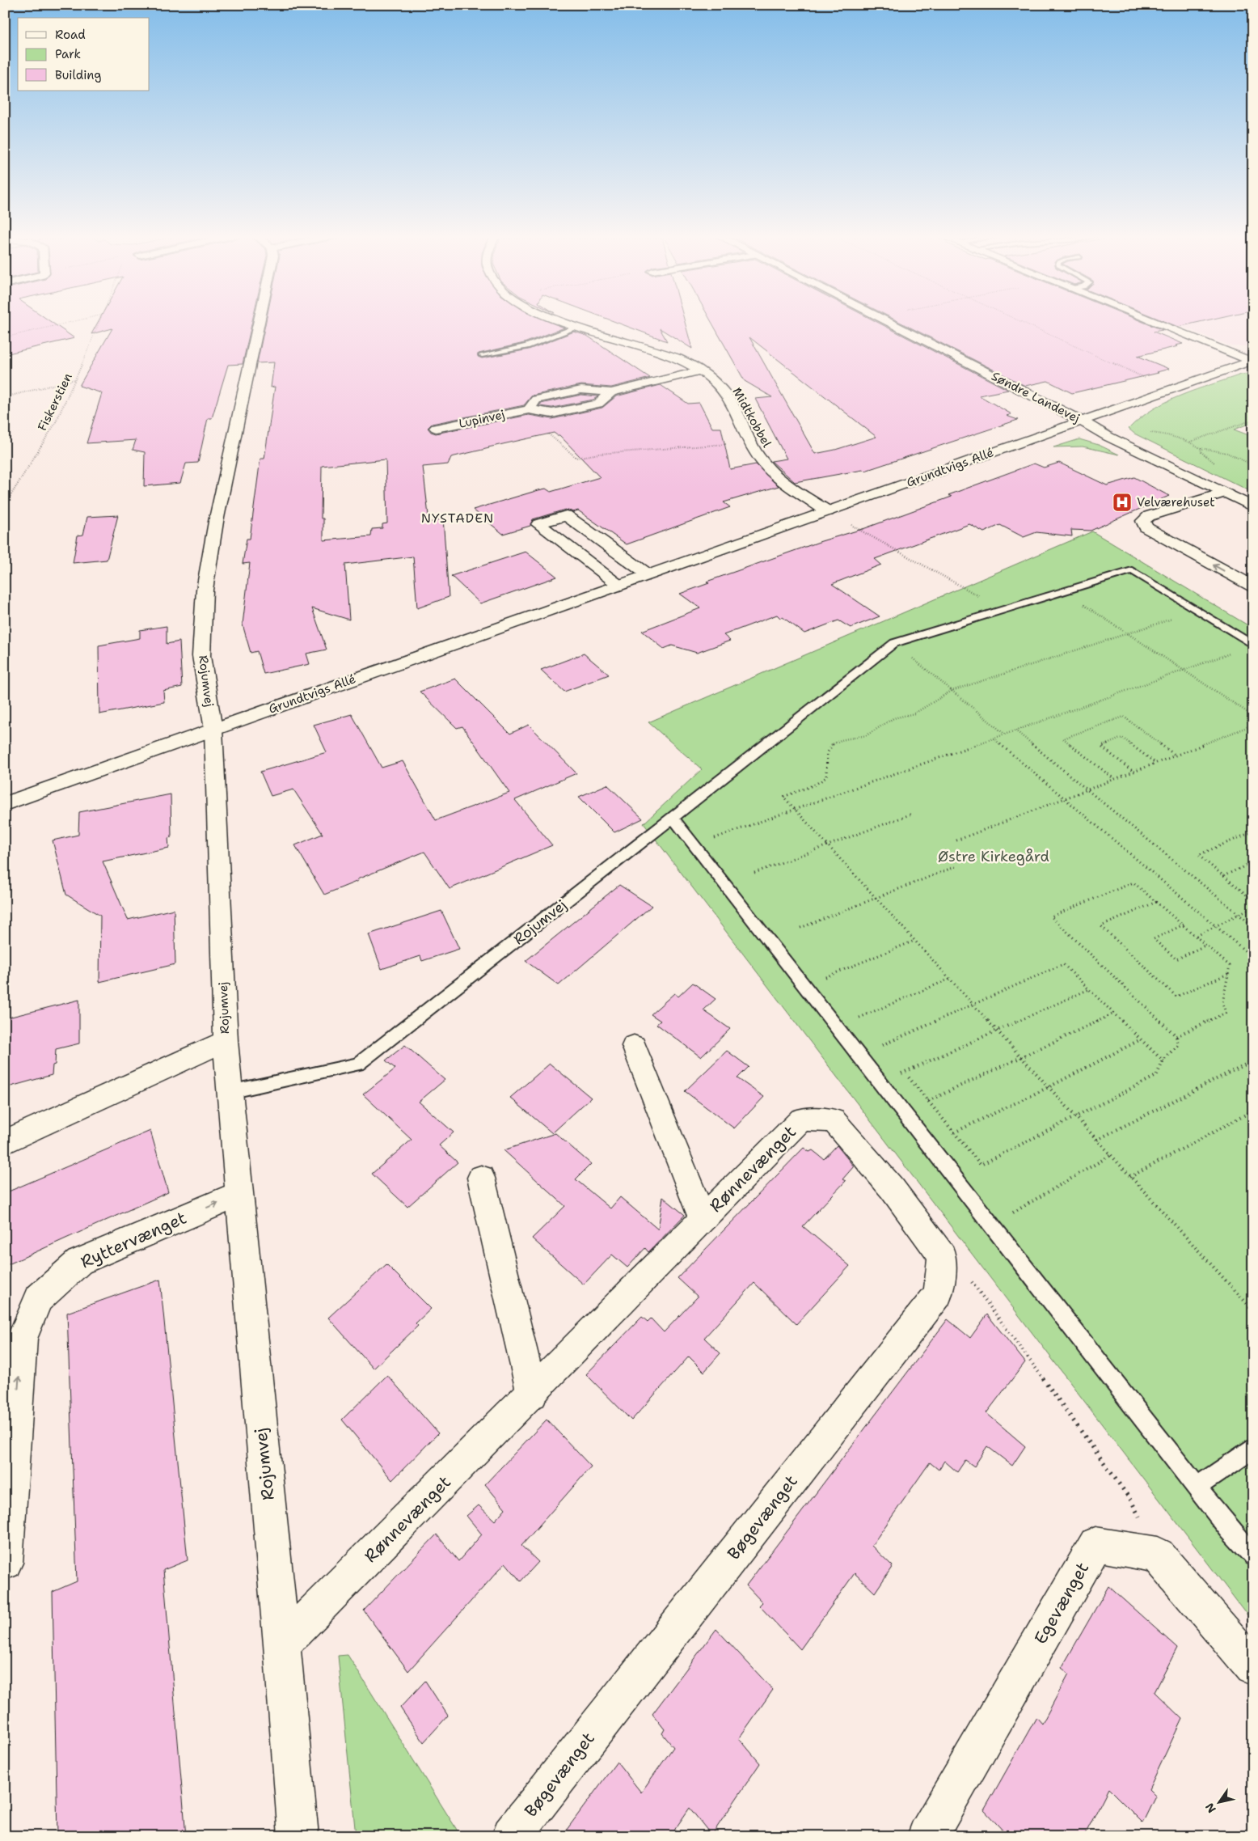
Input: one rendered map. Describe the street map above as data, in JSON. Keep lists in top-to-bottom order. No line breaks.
{"streets":{"street":["Søndre Landevej","Midtkobbel","Lupinvej","Grundtvigs Allé","Rojumvej","Rønnevænget","Ryttervænget","Bøgevænget","Egevænget"],"path":["Fiskerstien"]},"crossings":[["Søndre Landevej","Grundtvigs Allé"],["Midtkobbel","Lupinvej"],["Midtkobbel","Grundtvigs Allé"],["Grundtvigs Allé","Rojumvej"],["Rojumvej","Rønnevænget"],["Rojumvej","Ryttervænget"],["Rønnevænget","Bøgevænget"]],"one_way":["Ryttervænget"],"districts":["NYSTADEN"],"parks":["Østre Kirkegård"],"places":{"hospital":["Velværehuset"]},"legend":["Road","Park","Building"],"north":"bottom left"}
